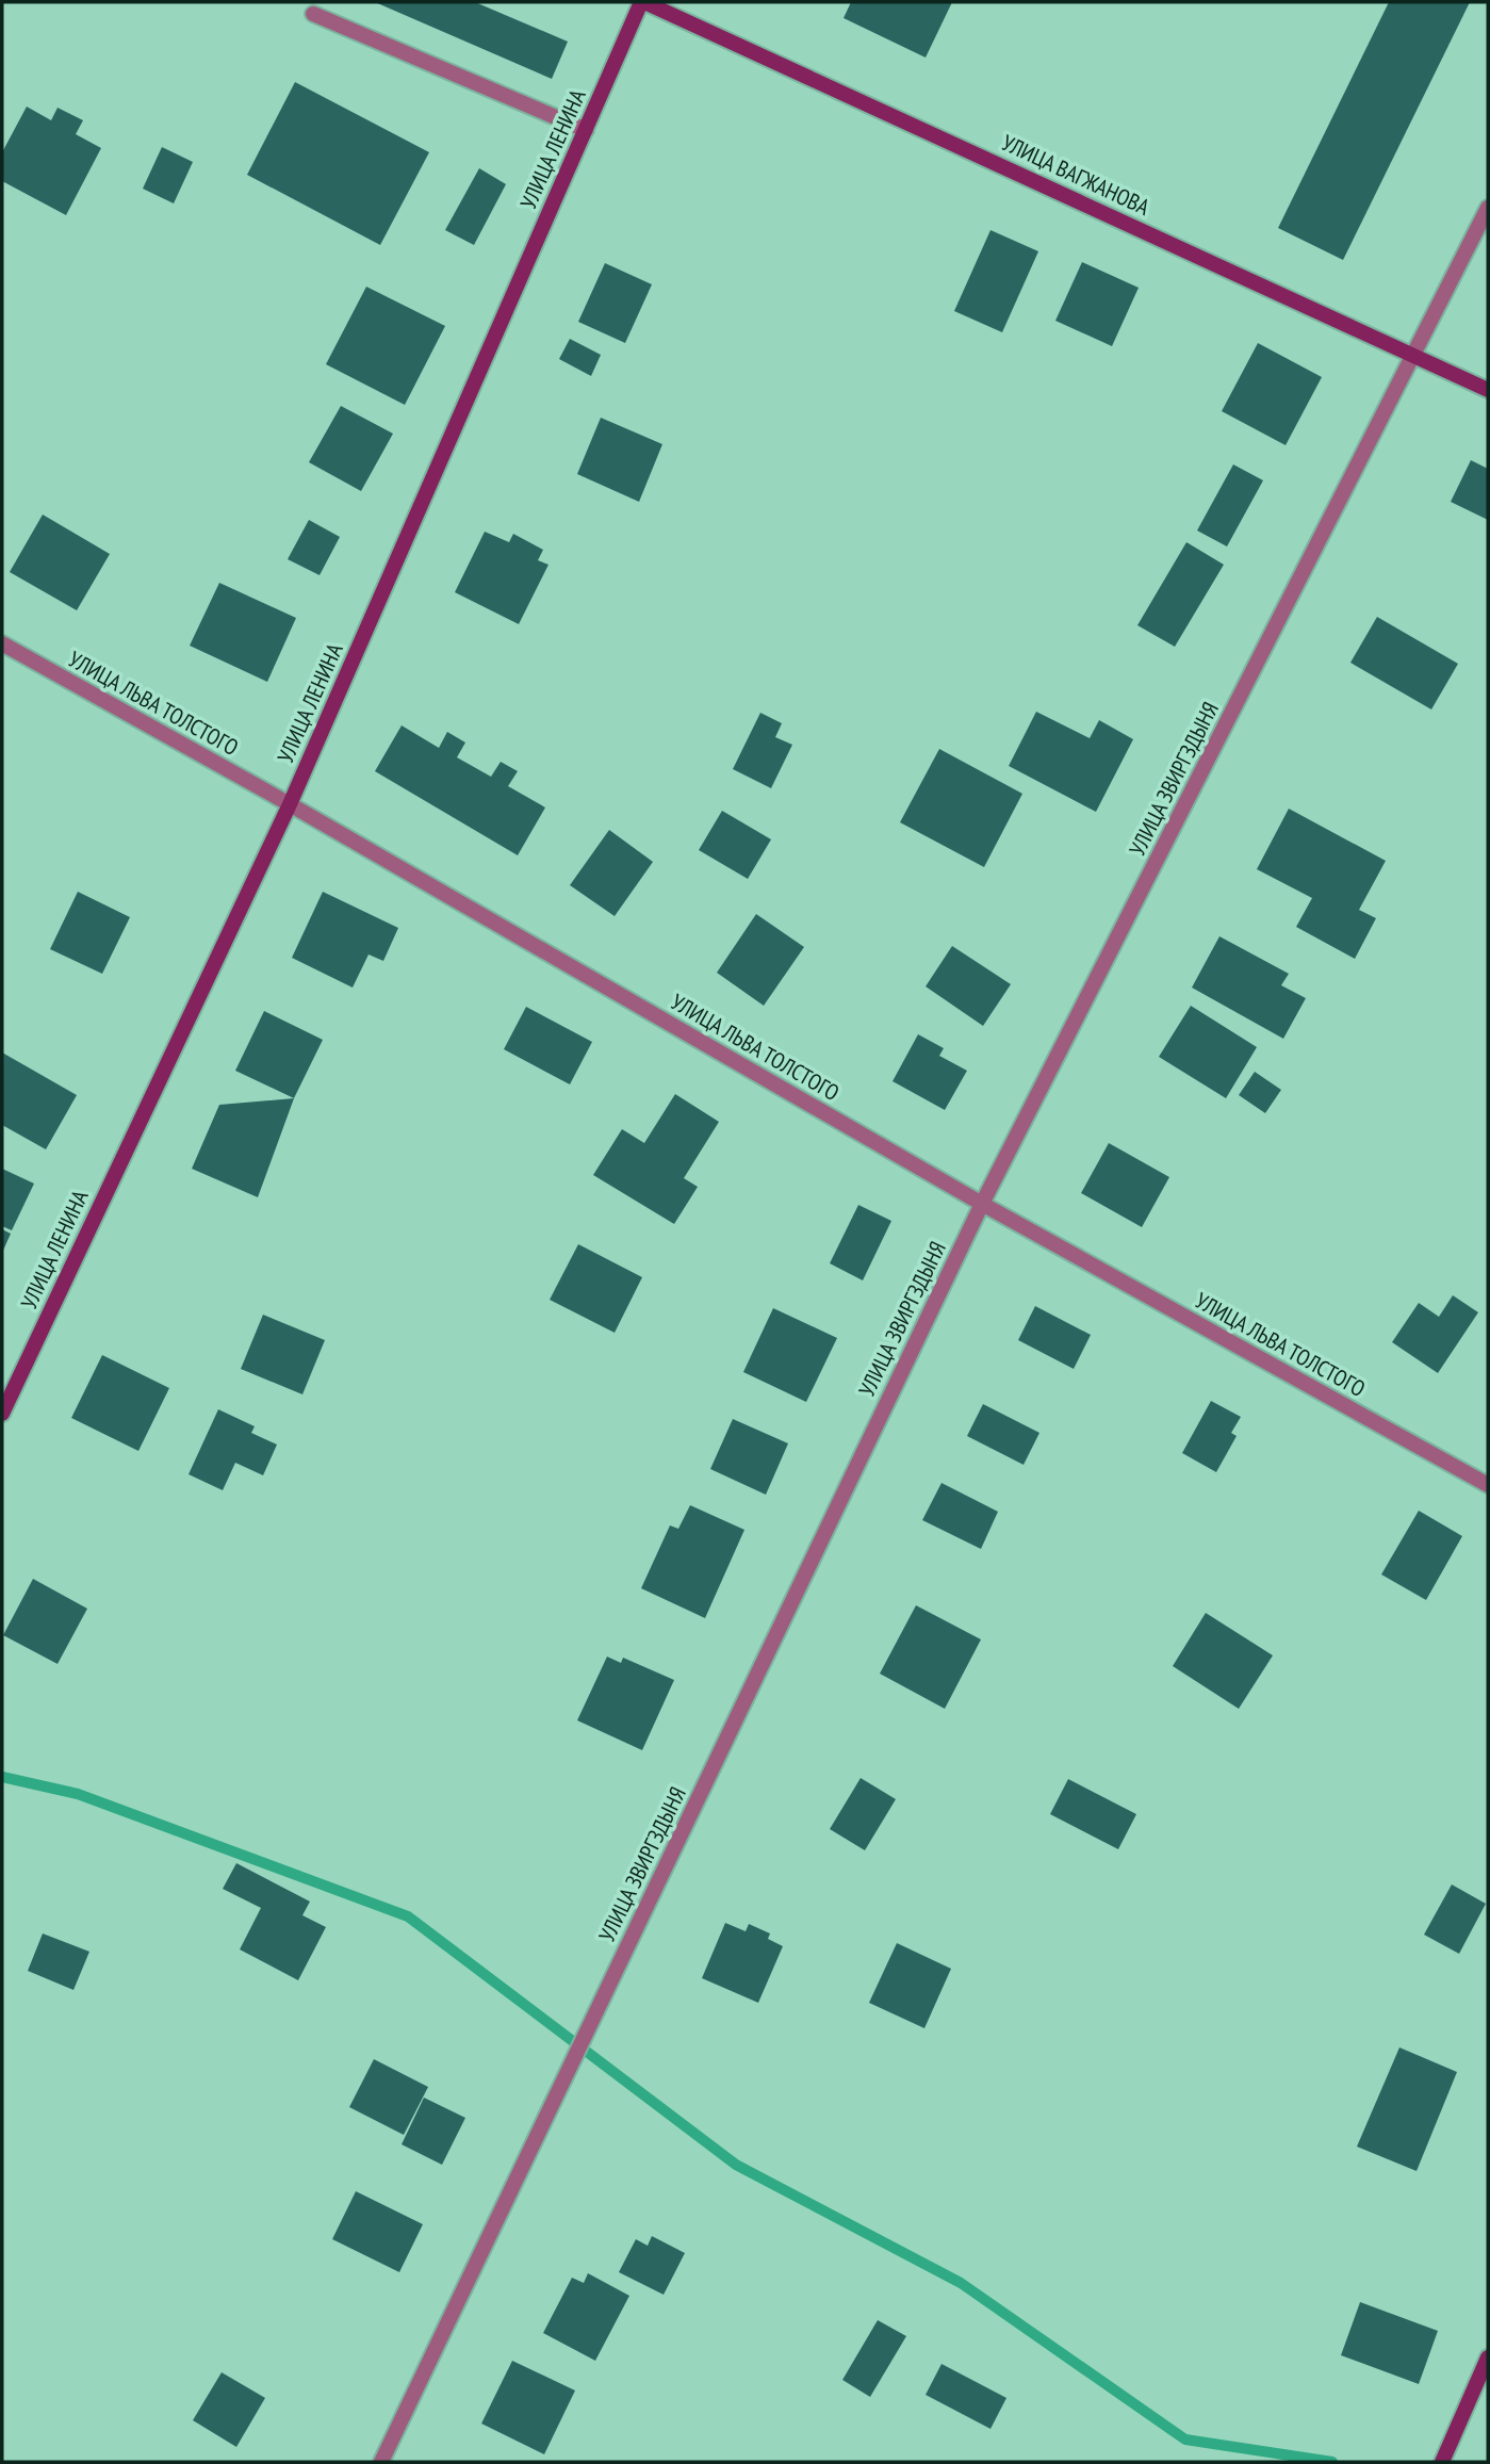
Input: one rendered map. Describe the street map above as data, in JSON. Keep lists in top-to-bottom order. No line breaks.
{"streets":{"main road":["УЛИЦА ЛЕНИНА","УЛИЦА ВАГЖАНОВА"],"street":["УЛИЦА ЛЬВА ТОЛСТОГО","УЛИЦА ЗВИРГЗДЫНЯ"]},"crossings":[["УЛИЦА ЛЕНИНА","УЛИЦА ВАГЖАНОВА"],["УЛИЦА ЛЕНИНА","УЛИЦА ЛЬВА ТОЛСТОГО"],["УЛИЦА ВАГЖАНОВА","УЛИЦА ЗВИРГЗДЫНЯ"],["УЛИЦА ЛЬВА ТОЛСТОГО","УЛИЦА ЗВИРГЗДЫНЯ"]]}
